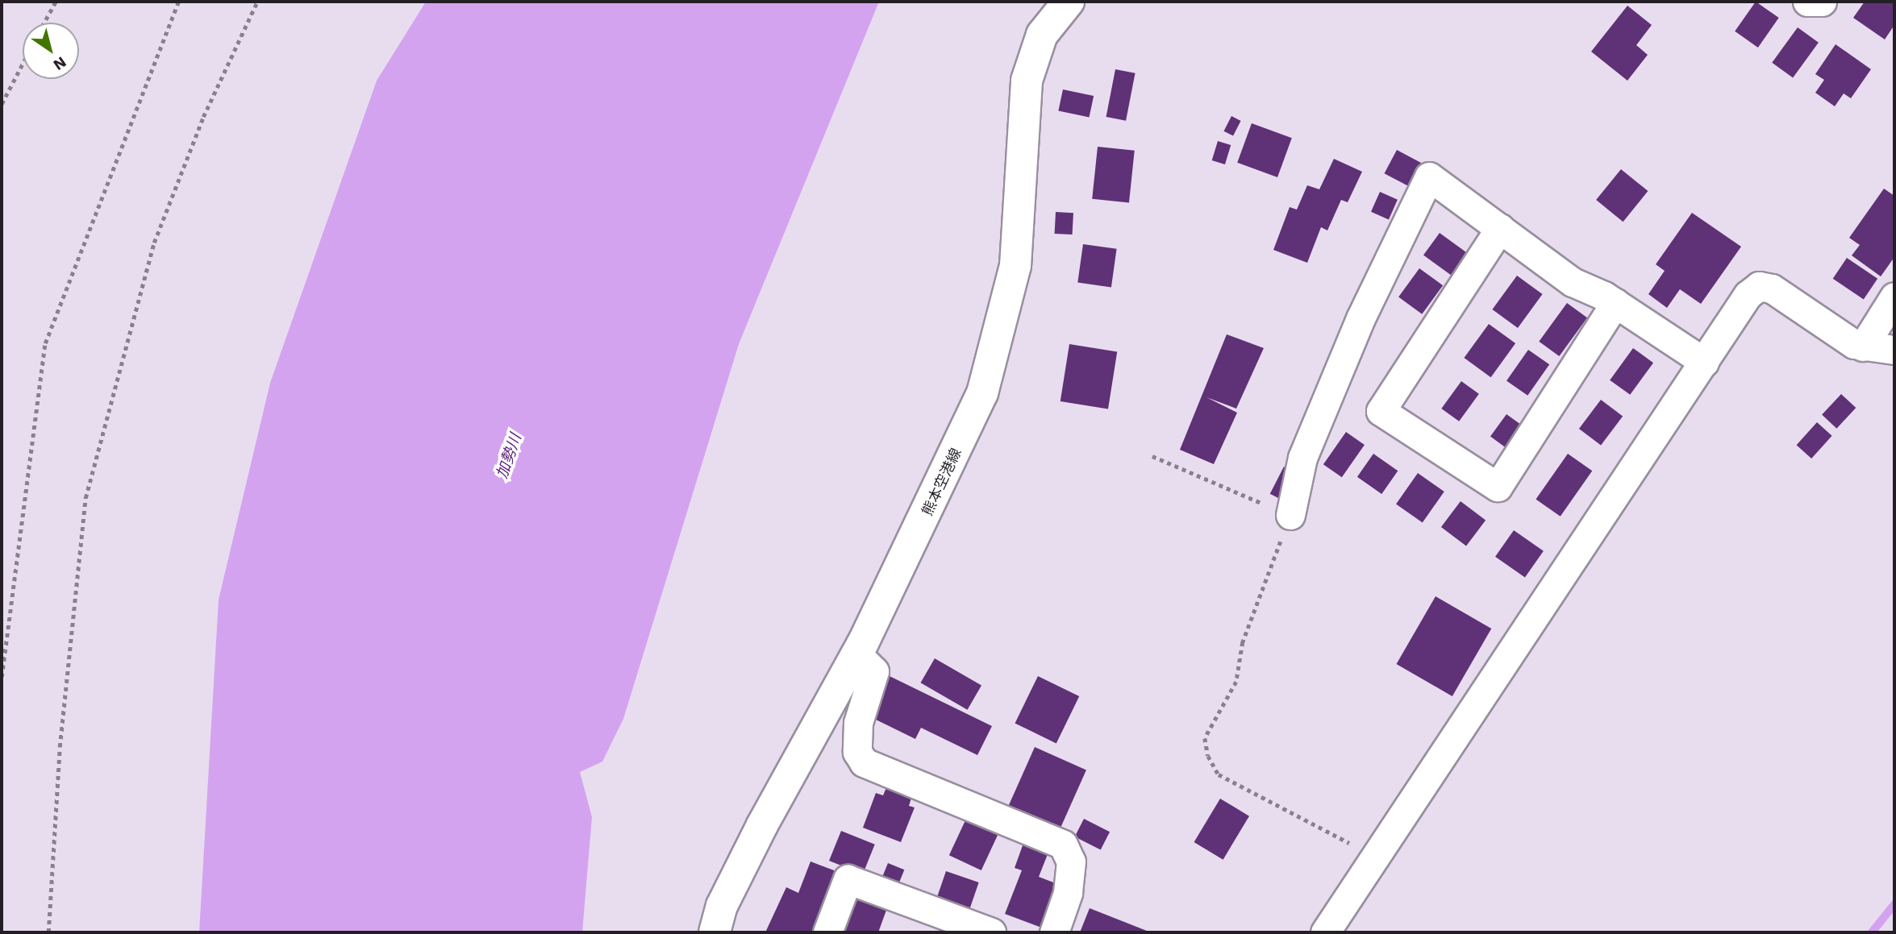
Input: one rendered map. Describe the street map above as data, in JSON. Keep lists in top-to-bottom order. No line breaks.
{"streets":{"main road":["熊本空港線"]},"water":["加勢川"],"north":"bottom right"}
